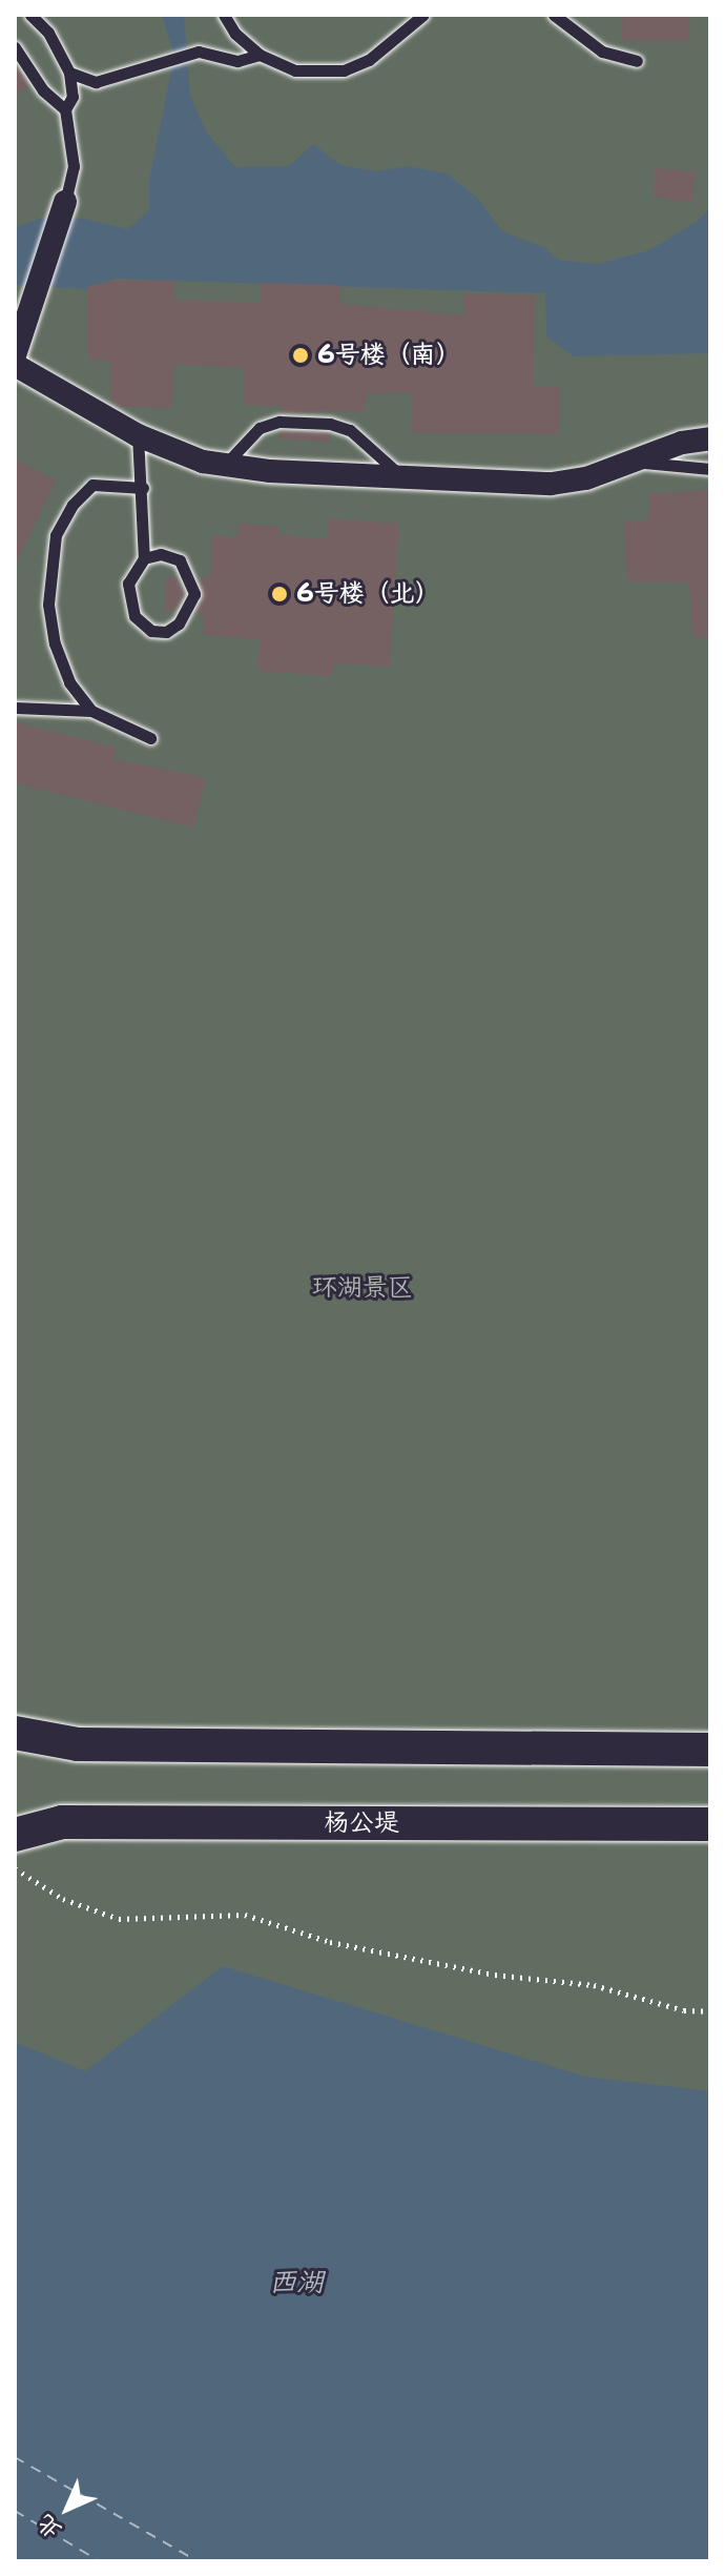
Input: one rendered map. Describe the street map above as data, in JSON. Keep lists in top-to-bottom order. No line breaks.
{"streets":{"main road":["杨公堤"]},"water":["西湖"],"parks":["环湖景区"],"places":["6号楼（南）","6号楼（北）"],"north":"bottom left"}
